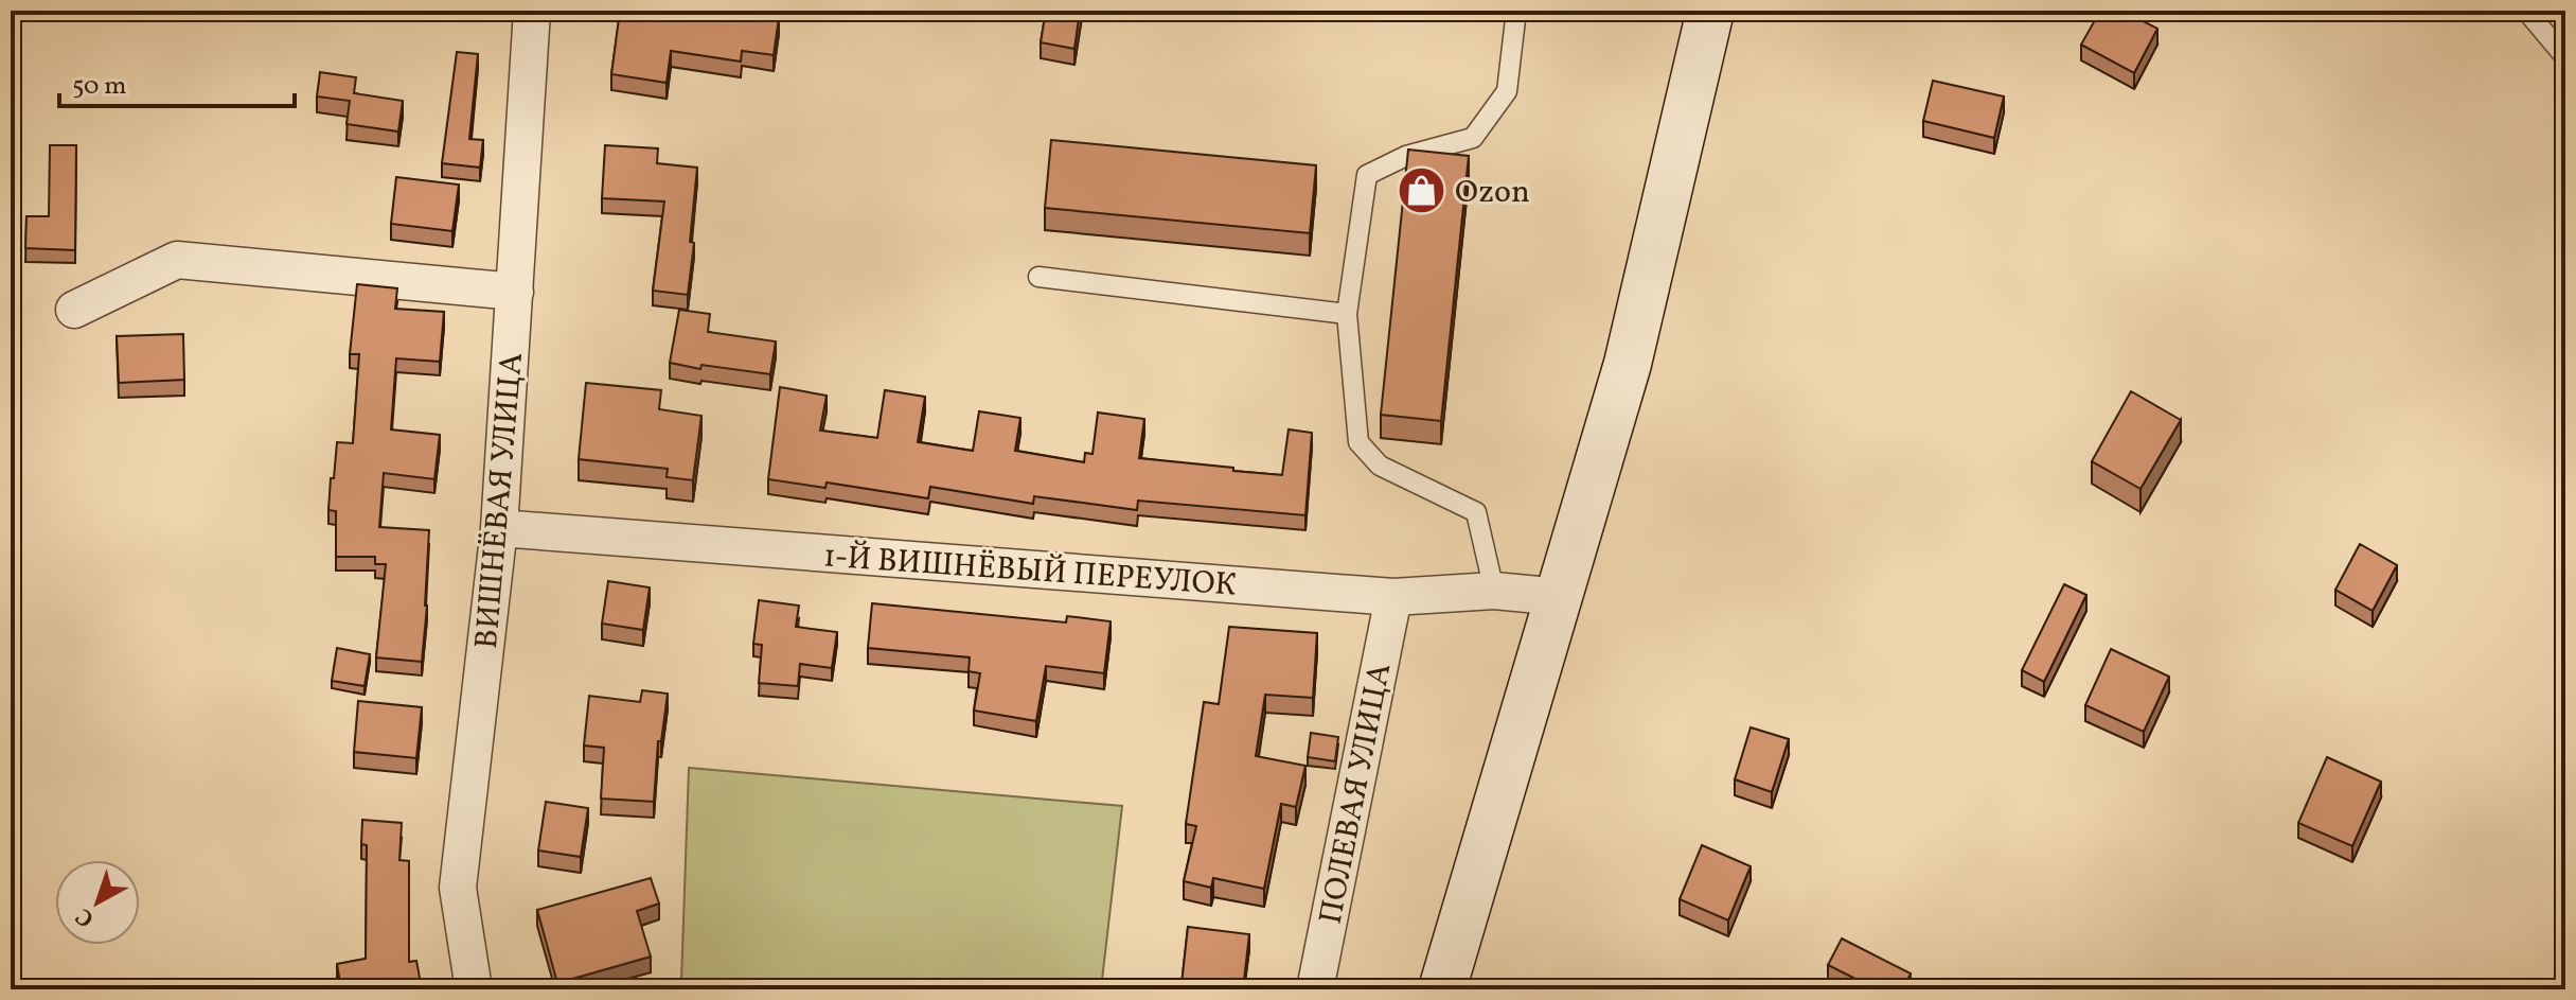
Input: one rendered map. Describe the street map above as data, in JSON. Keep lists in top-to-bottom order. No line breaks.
{"streets":{"street":["ВИШНЁВАЯ УЛИЦА","1-Й ВИШНЁВЫЙ ПЕРЕУЛОК","ПОЛЕВАЯ УЛИЦА"]},"crossings":[["ВИШНЁВАЯ УЛИЦА","1-Й ВИШНЁВЫЙ ПЕРЕУЛОК"],["1-Й ВИШНЁВЫЙ ПЕРЕУЛОК","ПОЛЕВАЯ УЛИЦА"]],"places":{"shop":["Ozon"]},"scale_bar":"50 m","north":"bottom left"}
